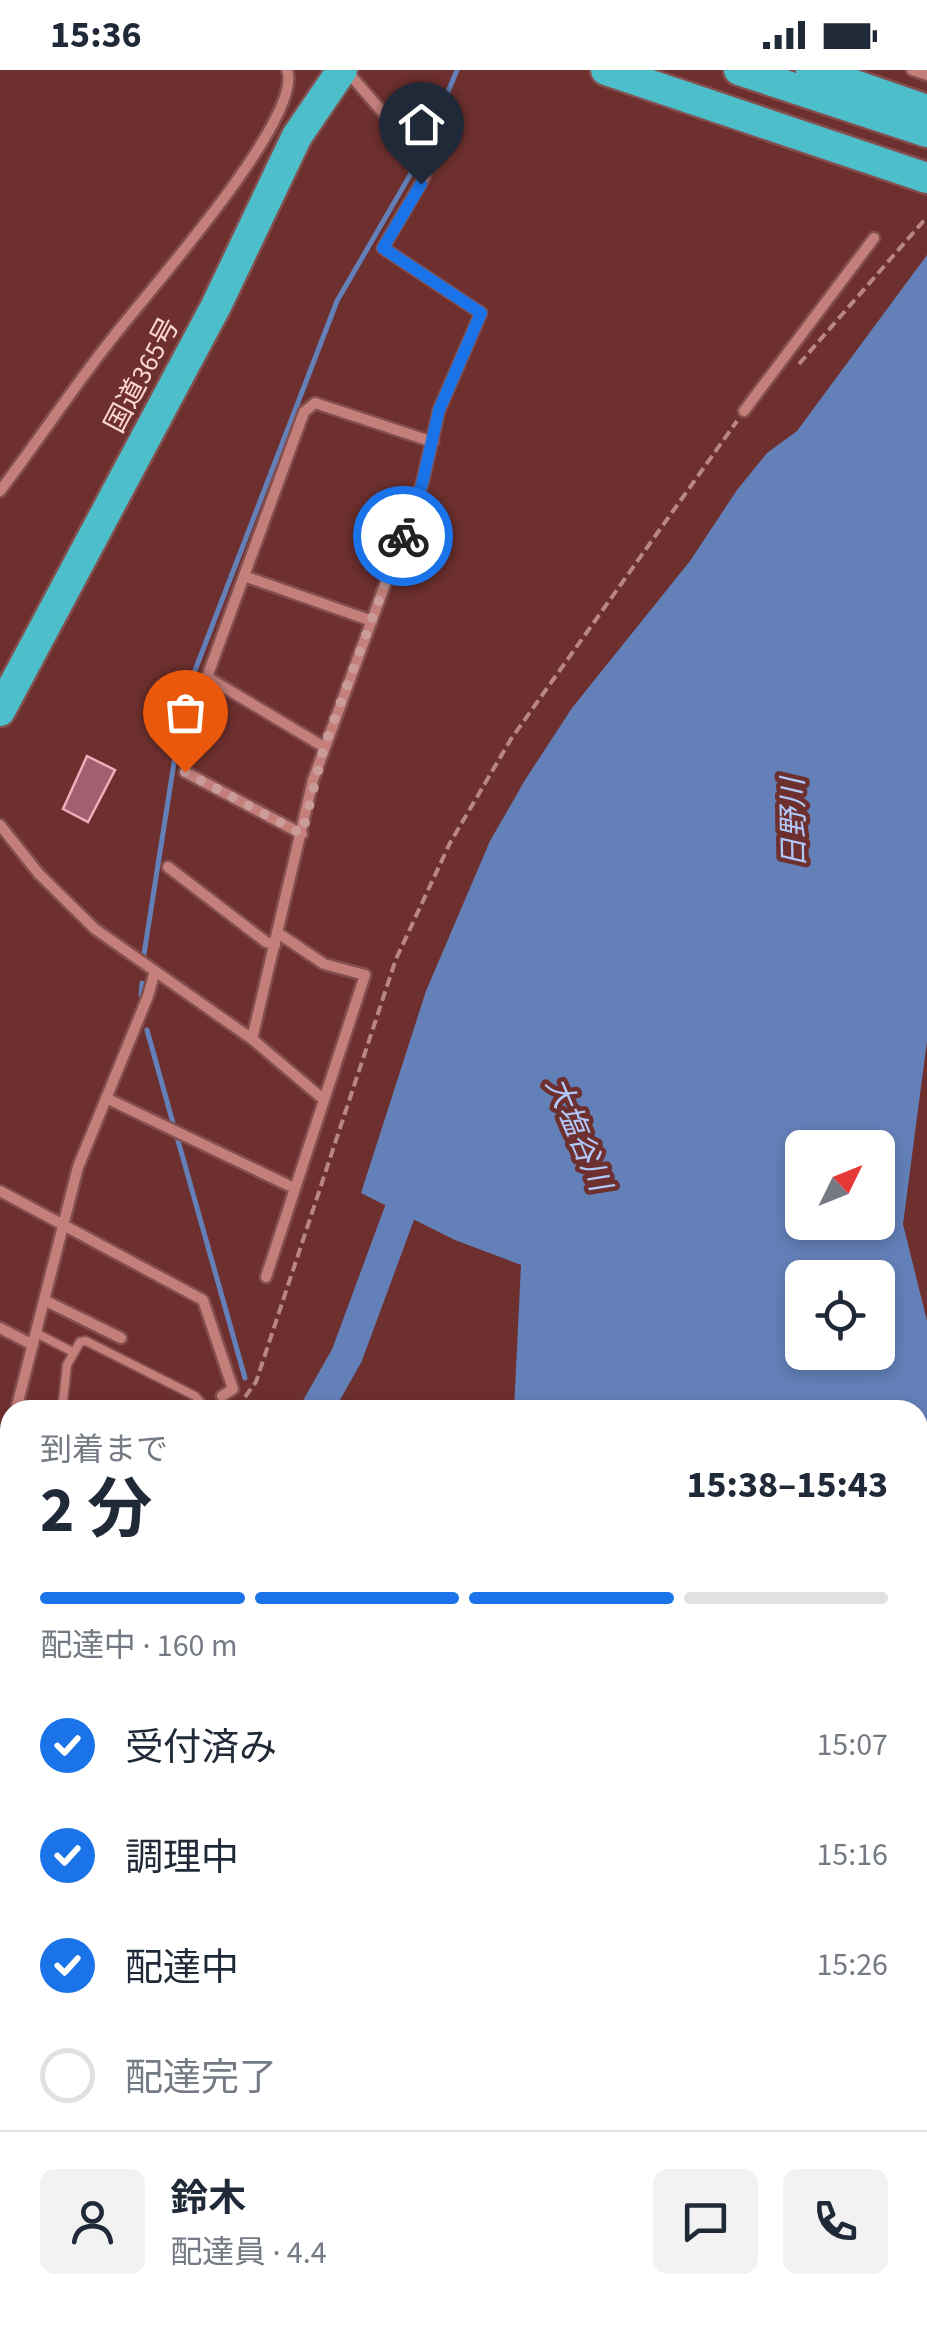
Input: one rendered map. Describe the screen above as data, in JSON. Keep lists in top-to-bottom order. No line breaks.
{"streets":{"highway":["国道365号"]},"water":["日野川","大塩谷川"],"north":"top right","page":{"status":"15:36","heading":["2 分","到着まで","15:38–15:43"],"panel":["鈴木","配達員 · 4.4"],"bar":"配達中 · 160 m","list":[["受付済み","15:07"],["調理中","15:16"],["配達中","15:26"],"配達完了"]}}
